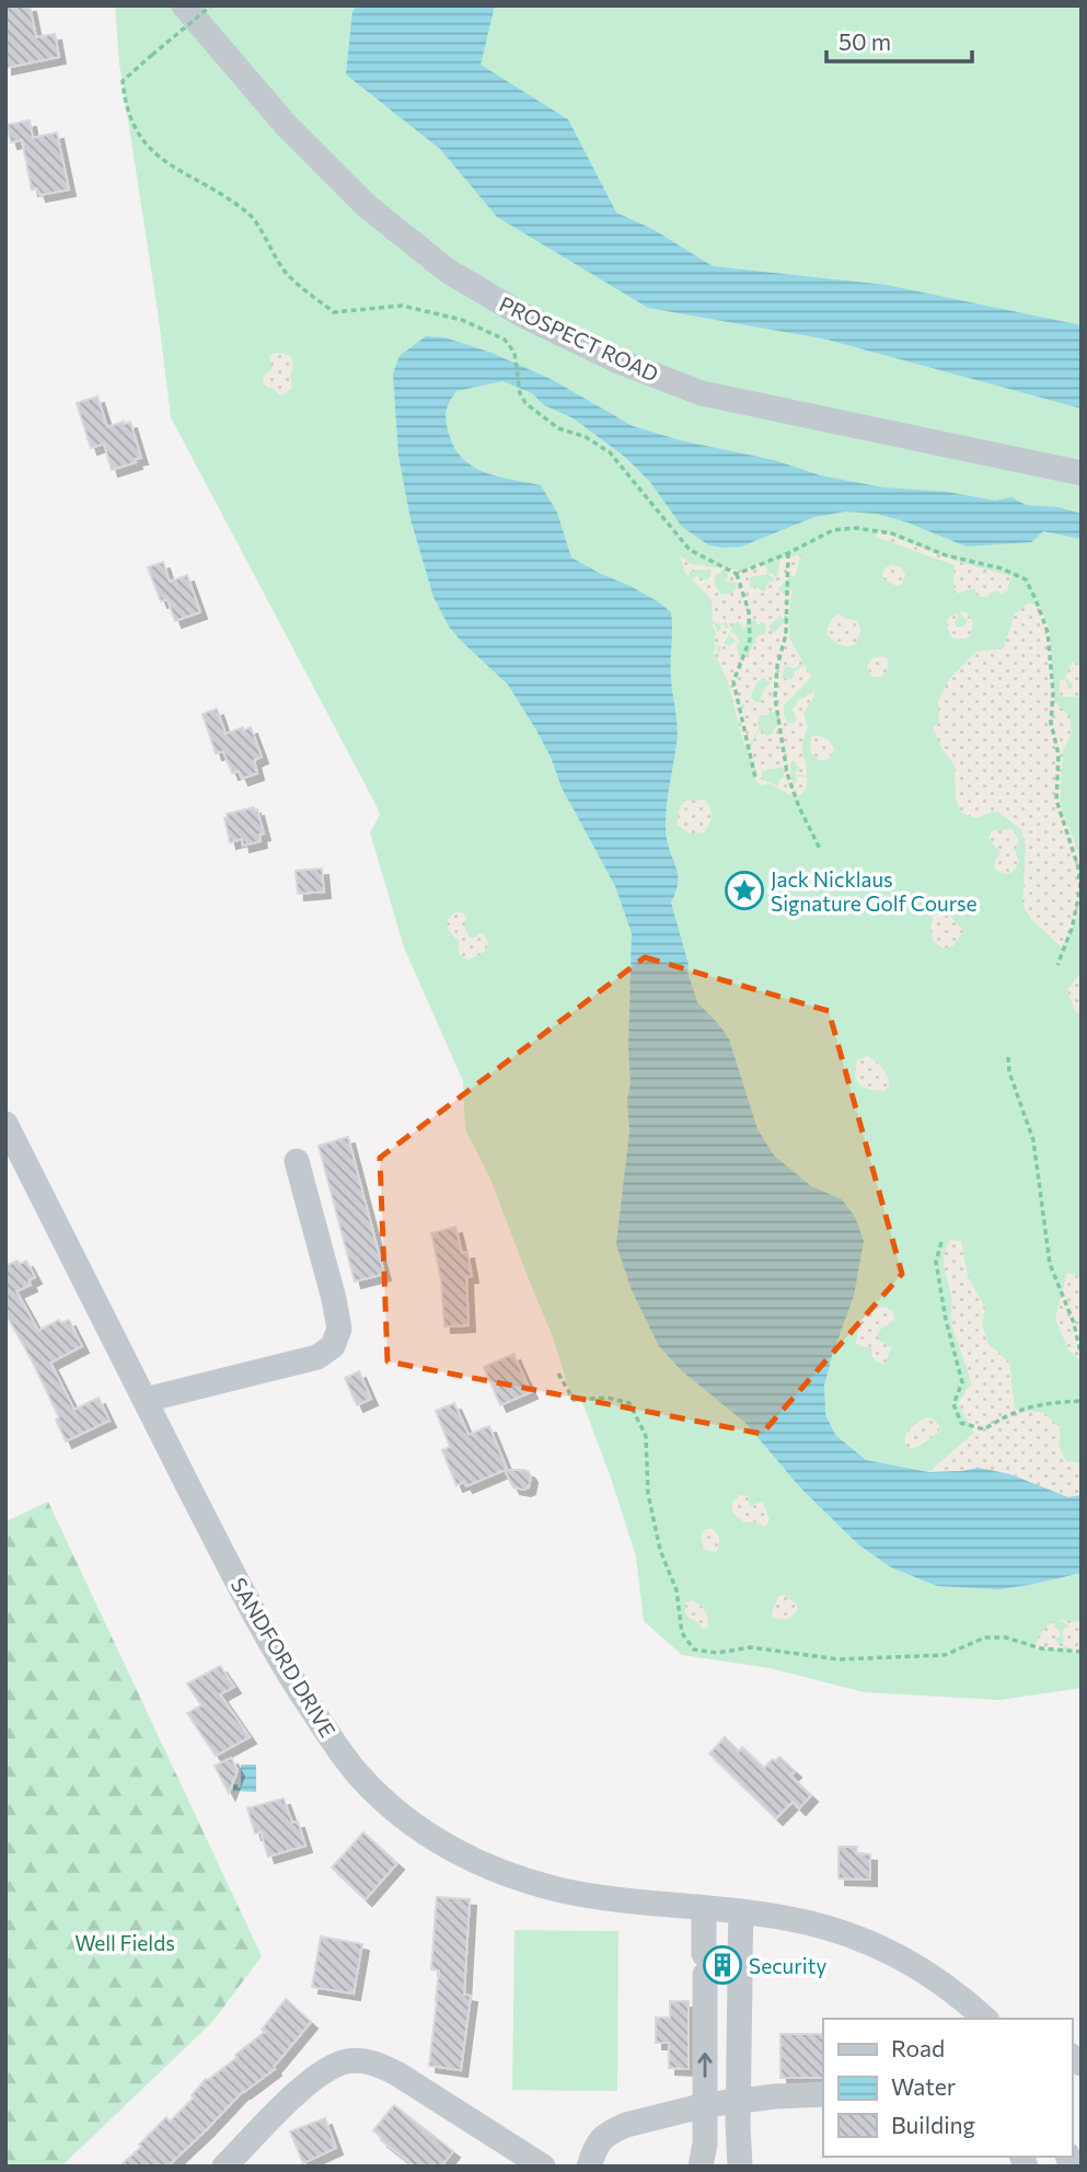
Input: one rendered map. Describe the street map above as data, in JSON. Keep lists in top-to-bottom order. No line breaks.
{"streets":{"street":["PROSPECT ROAD","SANDFORD DRIVE"]},"parks":["Well Fields"],"places":{"place":["Jack Nicklaus Signature Golf Course"],"building":["Security"]},"legend":["Road","Water","Building"],"scale_bar":"50 m"}
